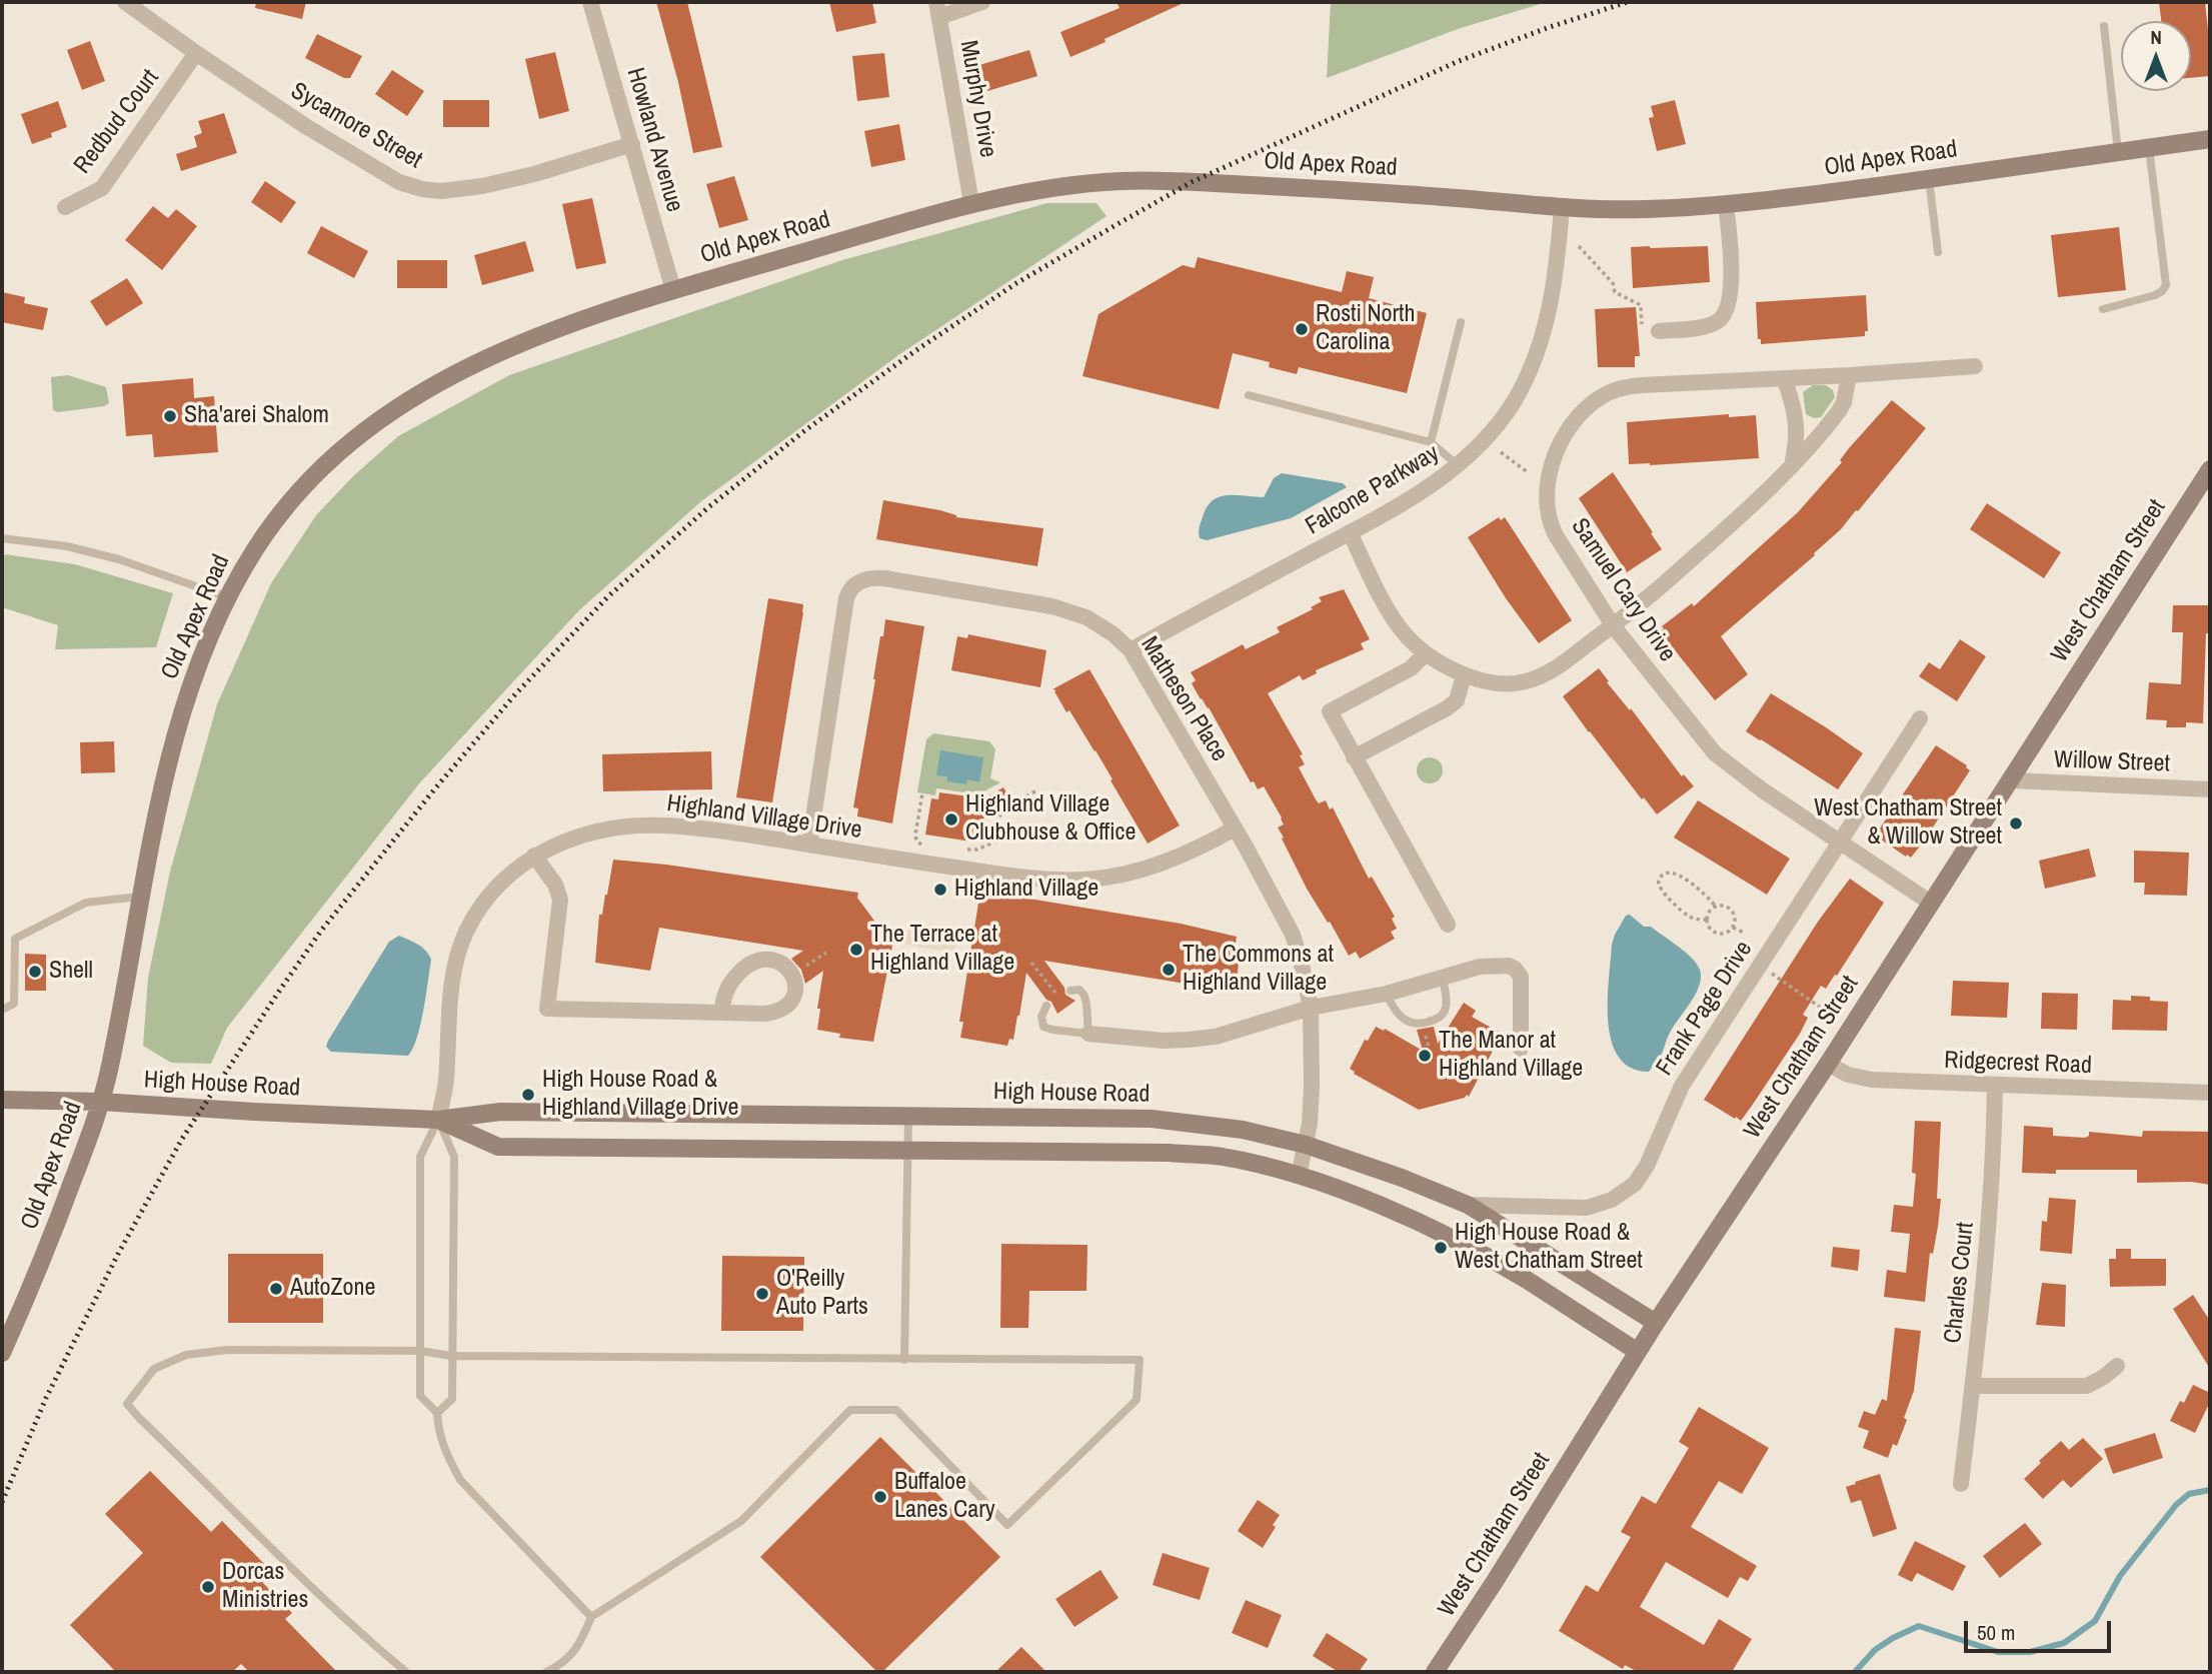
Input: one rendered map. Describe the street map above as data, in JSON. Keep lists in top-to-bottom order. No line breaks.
{"streets":{"main road":["Old Apex Road","West Chatham Street","High House Road"],"street":["Murphy Drive","Redbud Court","Sycamore Street","Howland Avenue","Falcone Parkway","Samuel Cary Drive","Matheson Place","Willow Street","Highland Village Drive","Frank Page Drive","Ridgecrest Road","Charles Court"]},"crossings":[["Murphy Drive","Old Apex Road"],["Redbud Court","Sycamore Street"],["Sycamore Street","Howland Avenue"],["Howland Avenue","Old Apex Road"],["Old Apex Road","Falcone Parkway"],["Old Apex Road","High House Road"],["Falcone Parkway","Matheson Place"],["West Chatham Street","Samuel Cary Drive"],["West Chatham Street","Willow Street"],["West Chatham Street","Ridgecrest Road"],["West Chatham Street","High House Road"],["Samuel Cary Drive","Frank Page Drive"],["Matheson Place","Highland Village Drive"],["Matheson Place","High House Road"],["Highland Village Drive","High House Road"],["Frank Page Drive","High House Road"],["Ridgecrest Road","Charles Court"]],"places":["Rosti North Carolina","Sha'arei Shalom","Highland Village Clubhouse & Office","West Chatham Street & Willow Street","Highland Village","The Terrace at Highland Village","The Commons at Highland Village","Shell","The Manor at Highland Village","High House Road & Highland Village Drive","High House Road & West Chatham Street","AutoZone","O'Reilly Auto Parts","Buffaloe Lanes Cary","Dorcas Ministries"],"scale_bar":"50 m","north":"top"}
